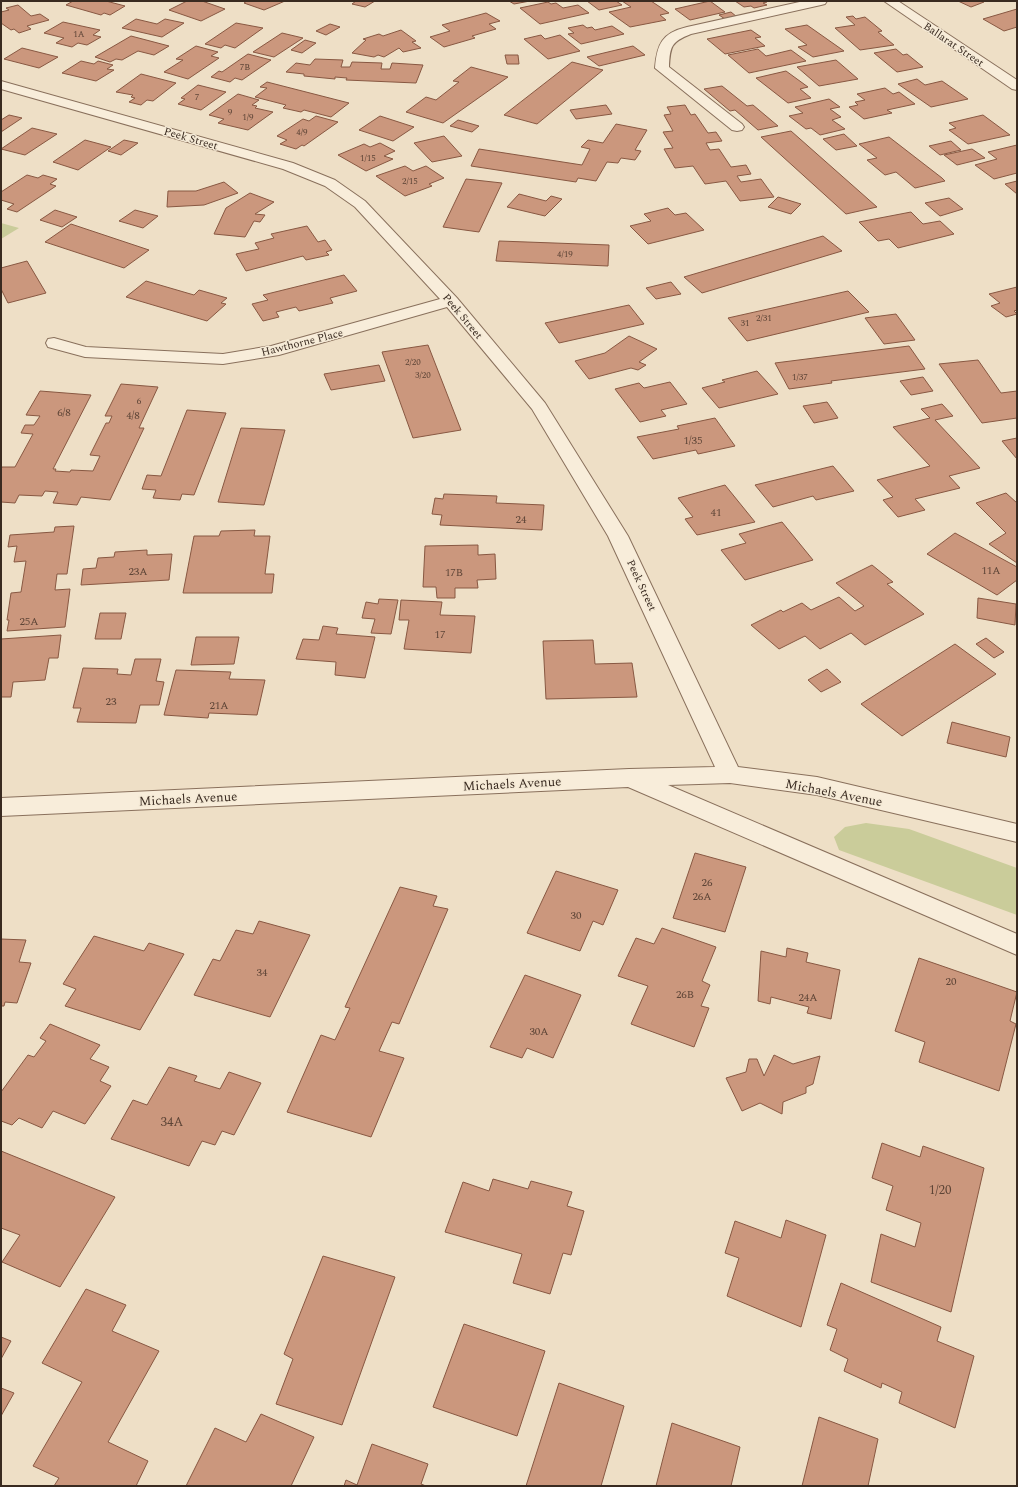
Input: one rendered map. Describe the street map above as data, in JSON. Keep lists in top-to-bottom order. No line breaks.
{"streets":{"street":["Ballarat Street","Peek Street","Hawthorne Place","Michaels Avenue"]},"crossings":[["Peek Street","Hawthorne Place"],["Peek Street","Michaels Avenue"]],"house_numbers":["1A","7B","7","9","1/9","4/9","1/15","2/15","4/19","2/31","31","2/20","3/20","1/37","6","6/8","4/8","1/35","41","24","11A","23A","17B","25A","17","23","21A","26","26A","30","34","20","26B","24A","30A","34A","1/20"]}
